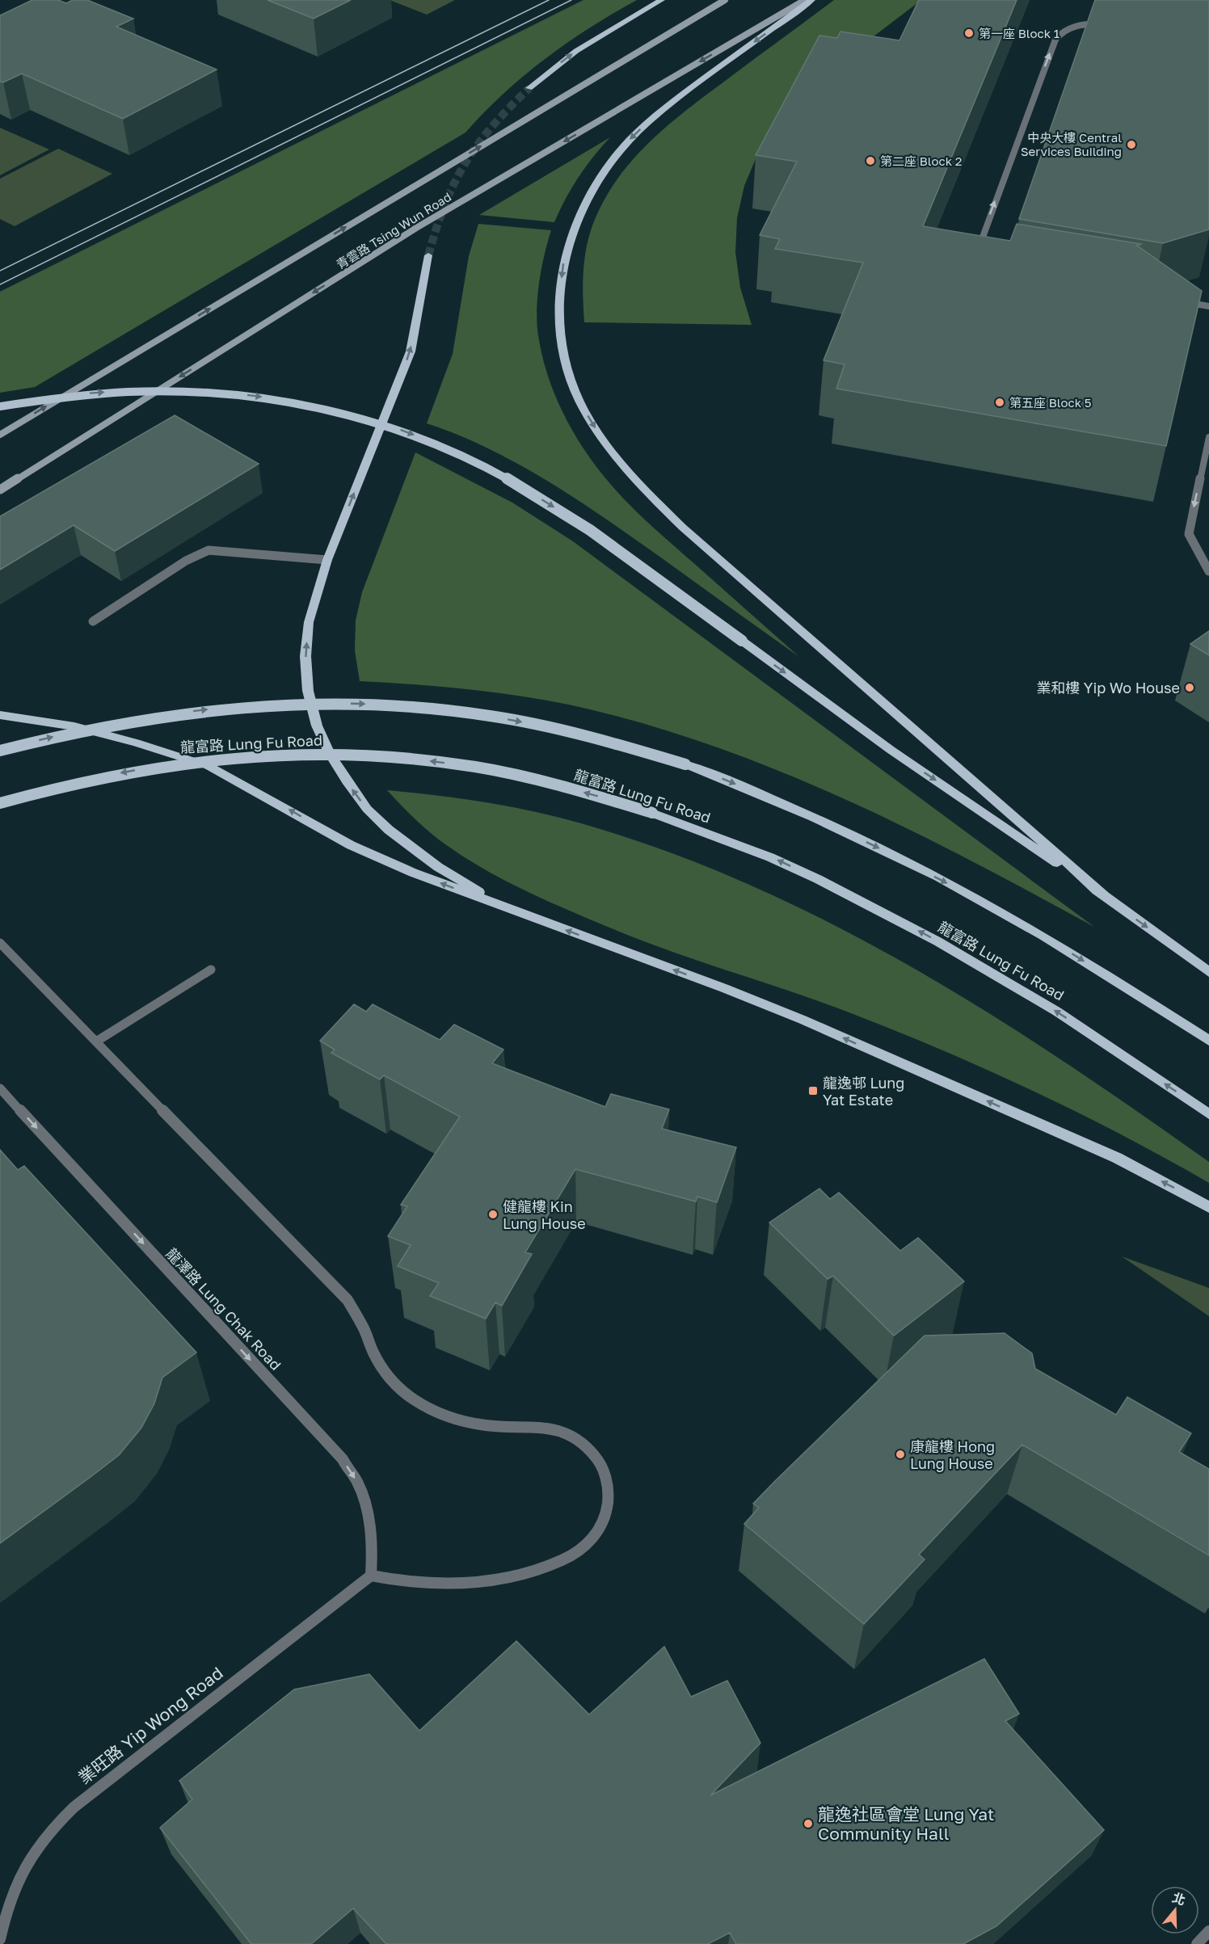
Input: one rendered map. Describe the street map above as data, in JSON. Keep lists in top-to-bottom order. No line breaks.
{"streets":{"main road":["青雲路 Tsing Wun Road","龍富路 Lung Fu Road"],"street":["龍澤路 Lung Chak Road","業旺路 Yip Wong Road"]},"crossings":[["龍澤路 Lung Chak Road","業旺路 Yip Wong Road"]],"one_way":["龍澤路 Lung Chak Road"],"places":{"other":["第一座 Block 1","中央大樓 Central Services Building","第二座 Block 2","第五座 Block 5","業和樓 Yip Wo House","健龍樓 Kin Lung House","康龍樓 Hong Lung House","龍逸社區會堂 Lung Yat Community Hall"],"transit":["龍逸邨 Lung Yat Estate"]},"north":"top"}
